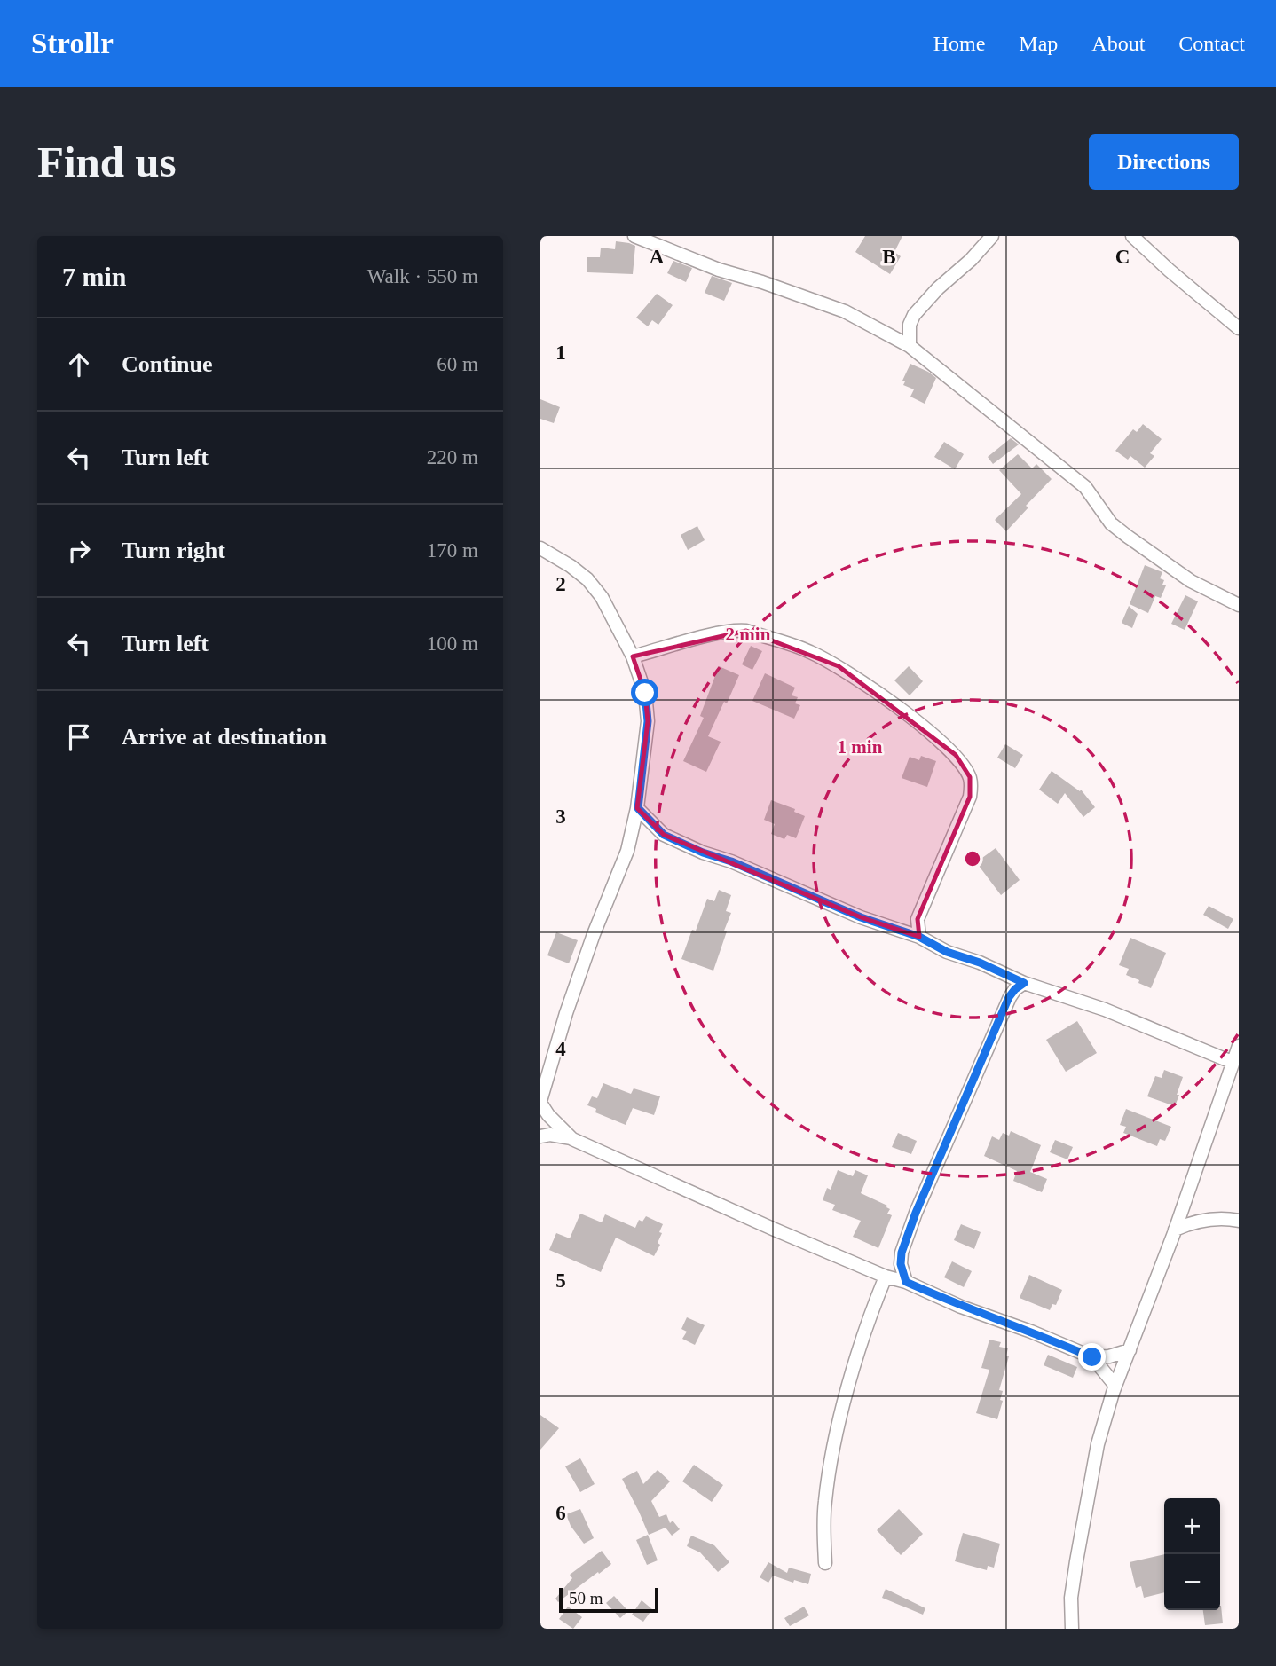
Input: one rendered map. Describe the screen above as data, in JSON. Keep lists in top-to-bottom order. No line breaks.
{"scale_bar":"50 m","page":{"header":"Strollr","nav":["Home","Map","About","Contact"],"buttons":"Directions","title":"Find us","heading":["7 min","Walk · 550 m"],"list":[["Continue","60 m"],["Turn left","220 m"],["Turn right","170 m"],["Turn left","100 m"],"Arrive at destination"],"map_buttons":["+","−"],"scale":"50 m"},"grid":{"columns":["A","B","C"],"rows":["1","2","3","4","5","6"]},"rings":["2 min","1 min"]}
